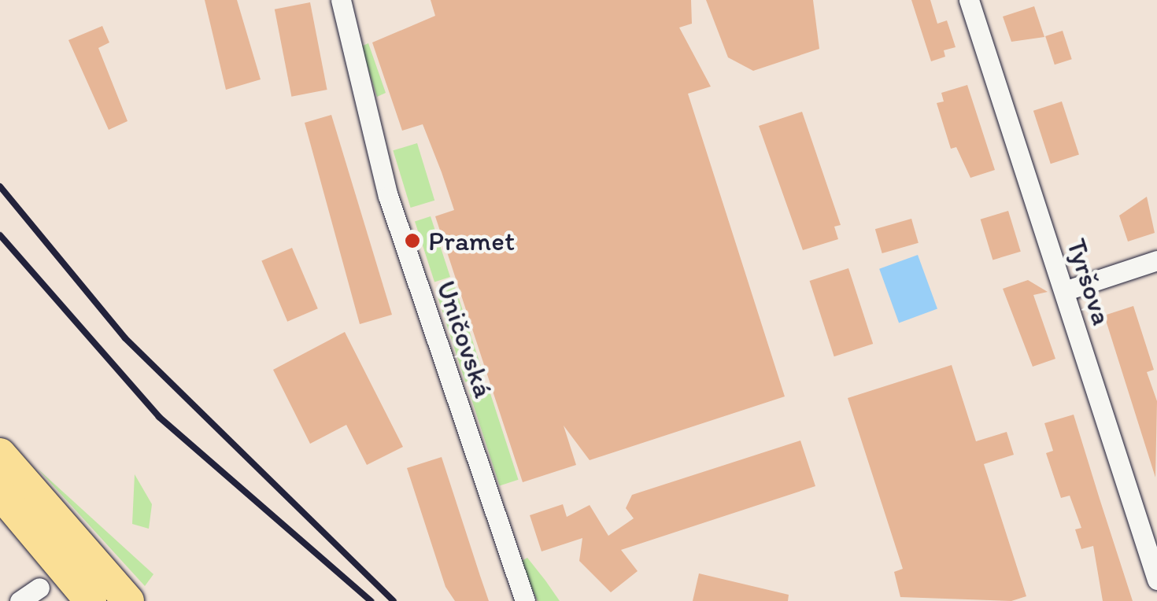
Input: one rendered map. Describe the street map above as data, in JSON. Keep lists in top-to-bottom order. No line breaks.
{"streets":{"street":["Tyršova","Uničovská"]},"places":["Pramet"]}
